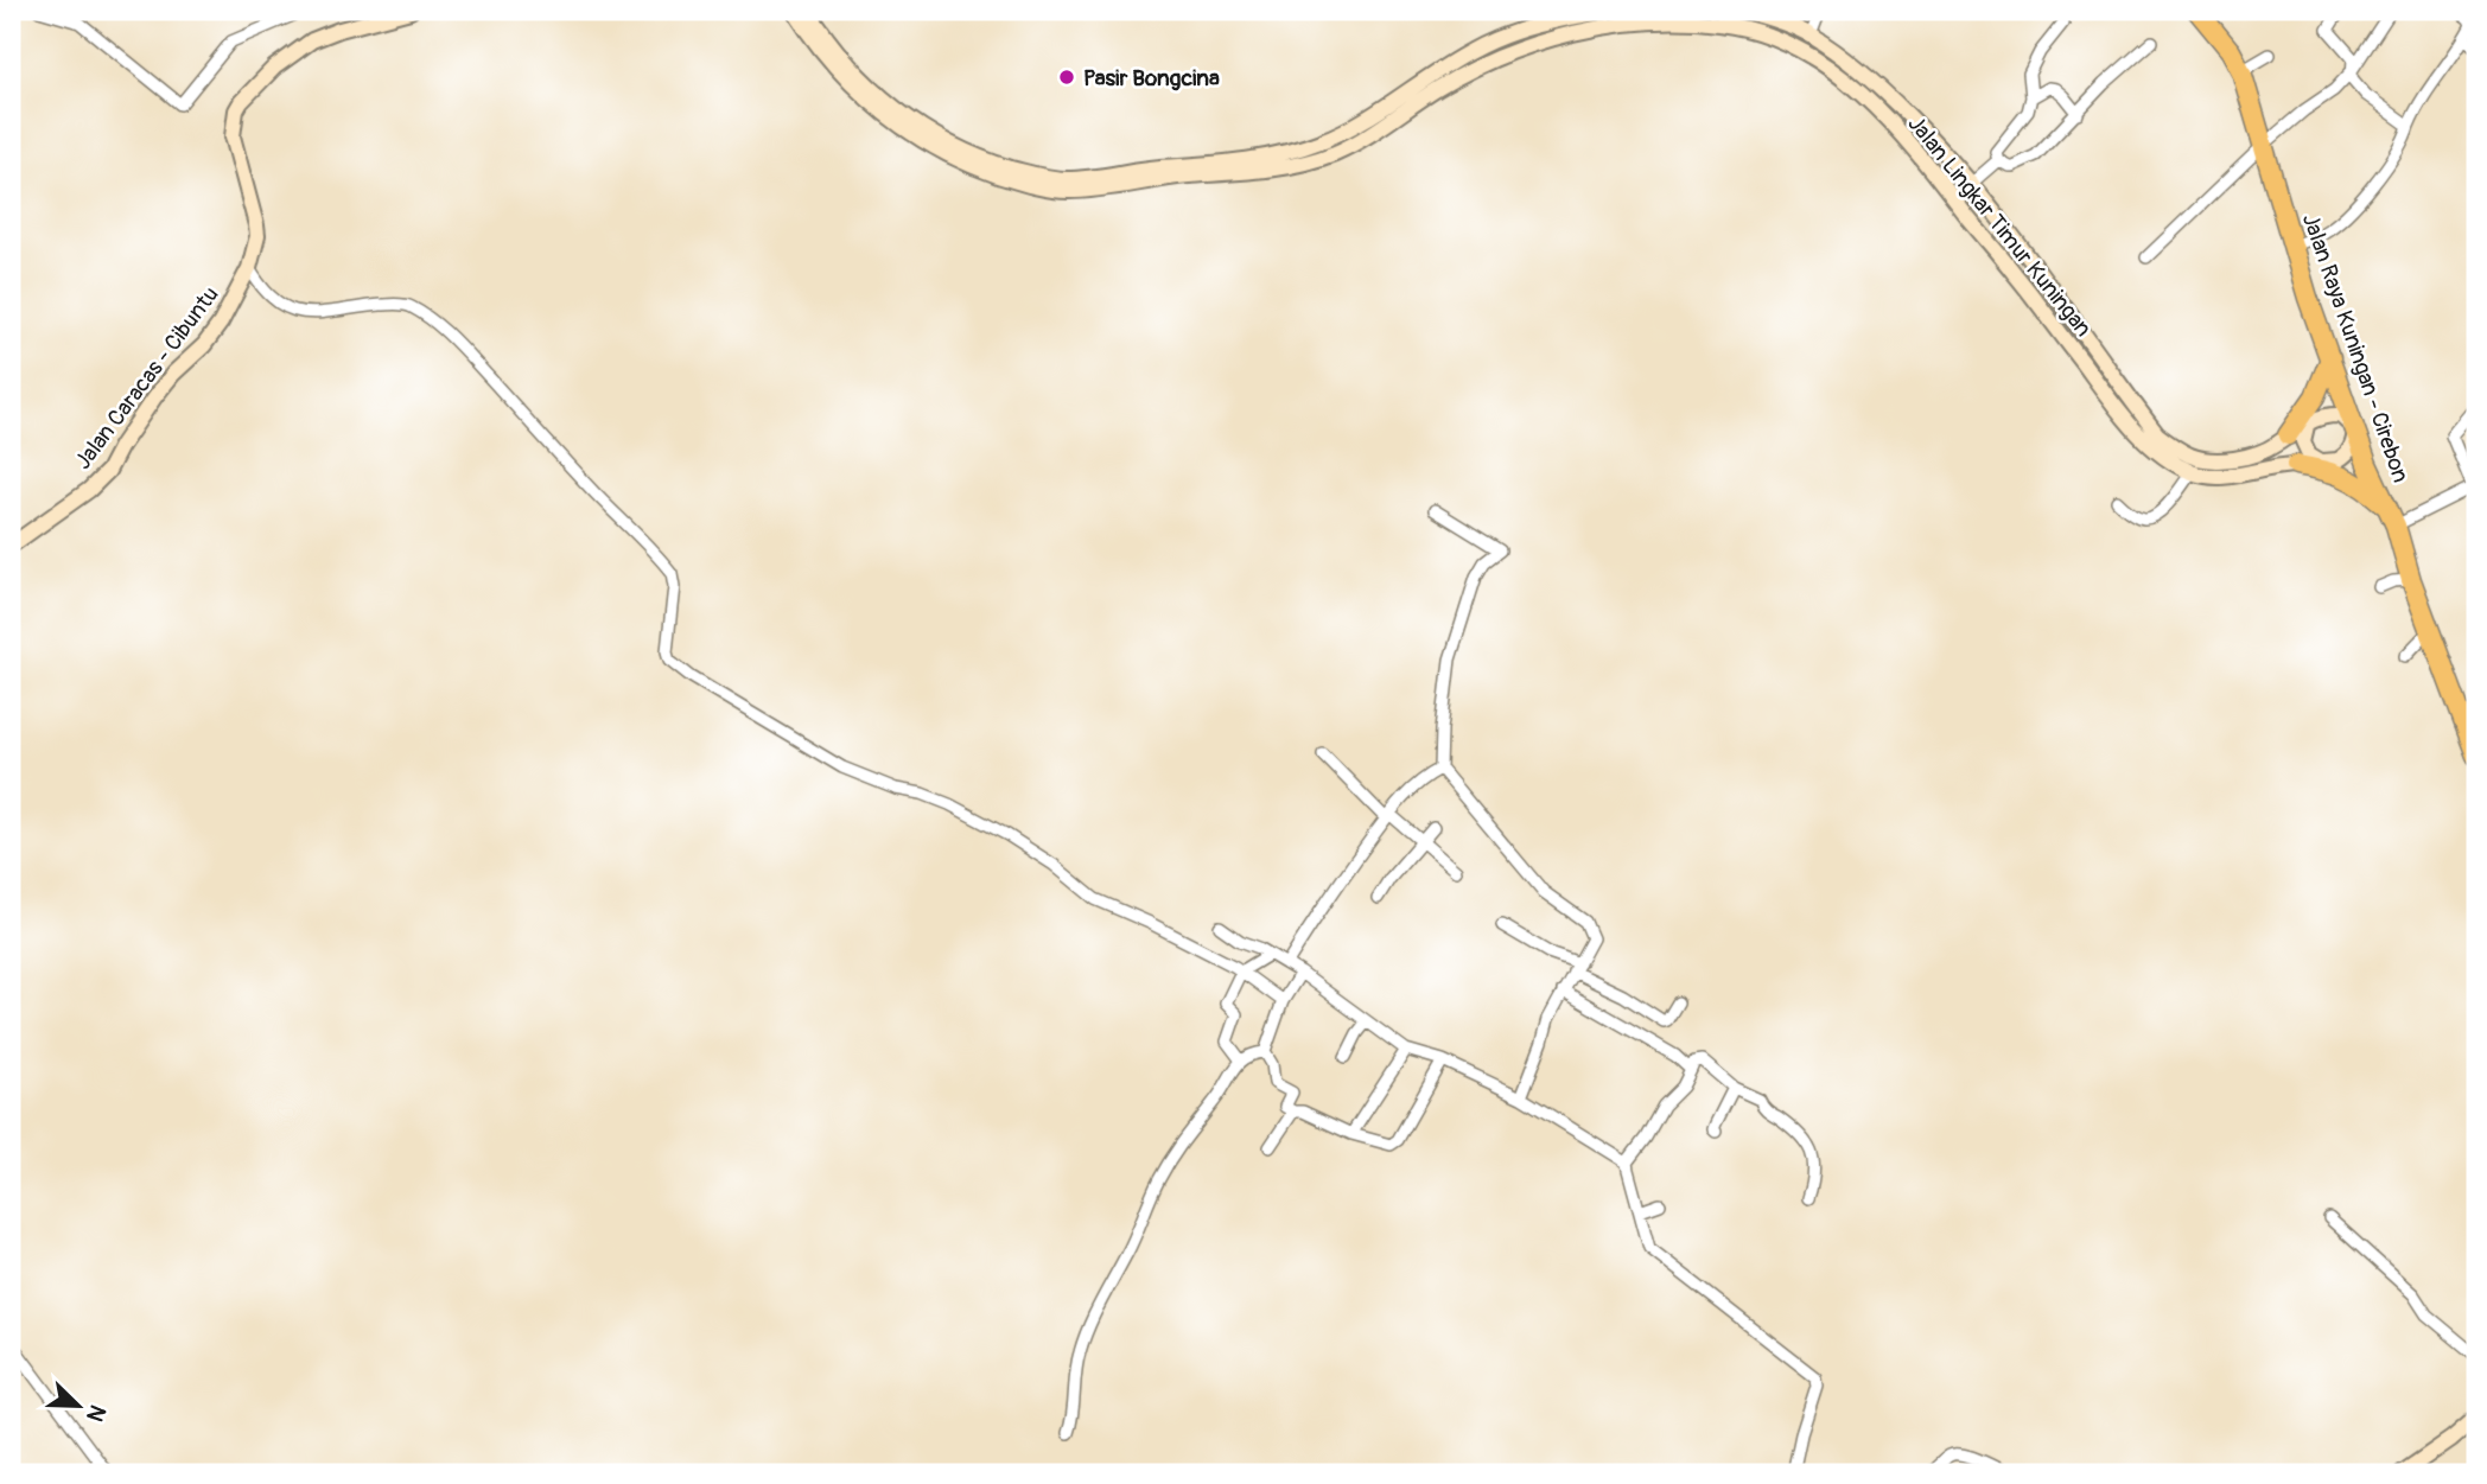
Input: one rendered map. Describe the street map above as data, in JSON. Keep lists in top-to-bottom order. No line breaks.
{"streets":{"highway":["Jalan Raya Kuningan - Cirebon"],"main road":["Jalan Lingkar Timur Kuningan","Jalan Caracas - Cibuntu"]},"crossings":[["Jalan Lingkar Timur Kuningan","Jalan Raya Kuningan - Cirebon"]],"places":["Pasir Bongcina"],"north":"bottom right"}
